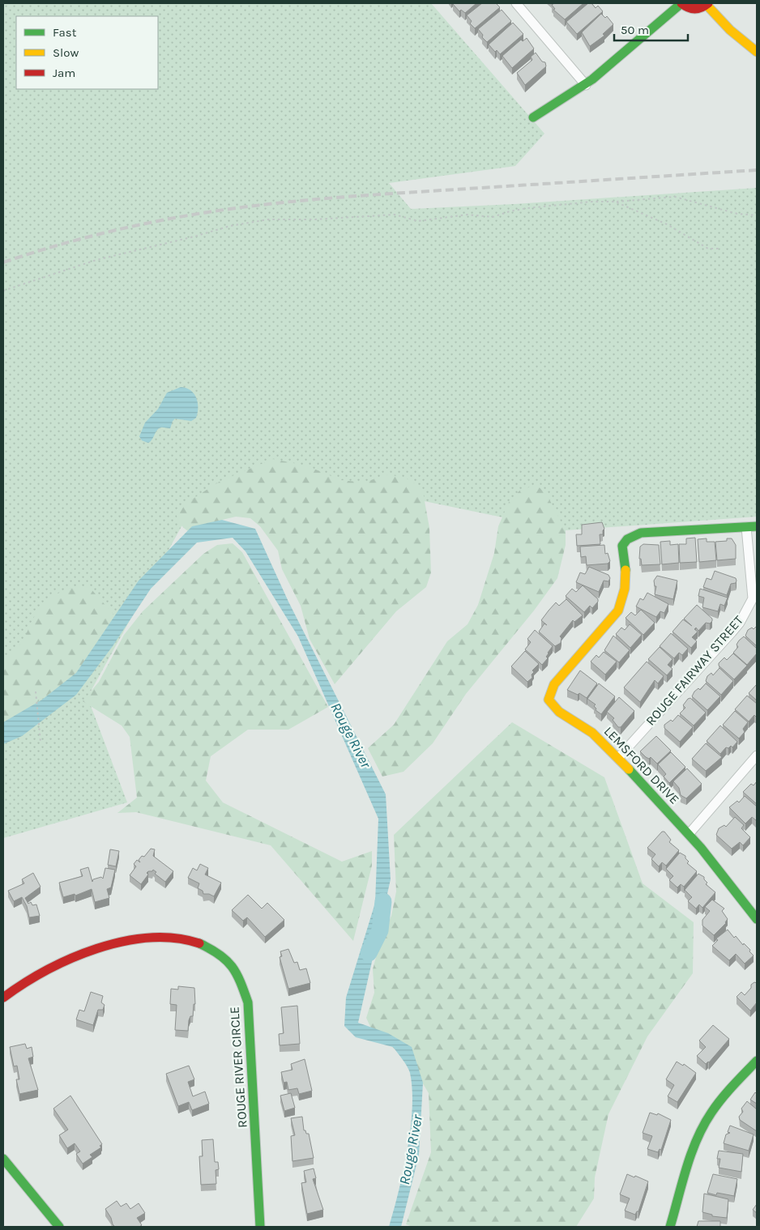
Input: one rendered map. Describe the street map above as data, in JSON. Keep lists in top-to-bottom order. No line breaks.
{"streets":{"street":["ROUGE FAIRWAY STREET","LEMSFORD DRIVE","ROUGE RIVER CIRCLE"]},"crossings":[["ROUGE FAIRWAY STREET","LEMSFORD DRIVE"]],"water":["Rouge River"],"legend":["Fast","Slow","Jam"],"scale_bar":"50 m"}
